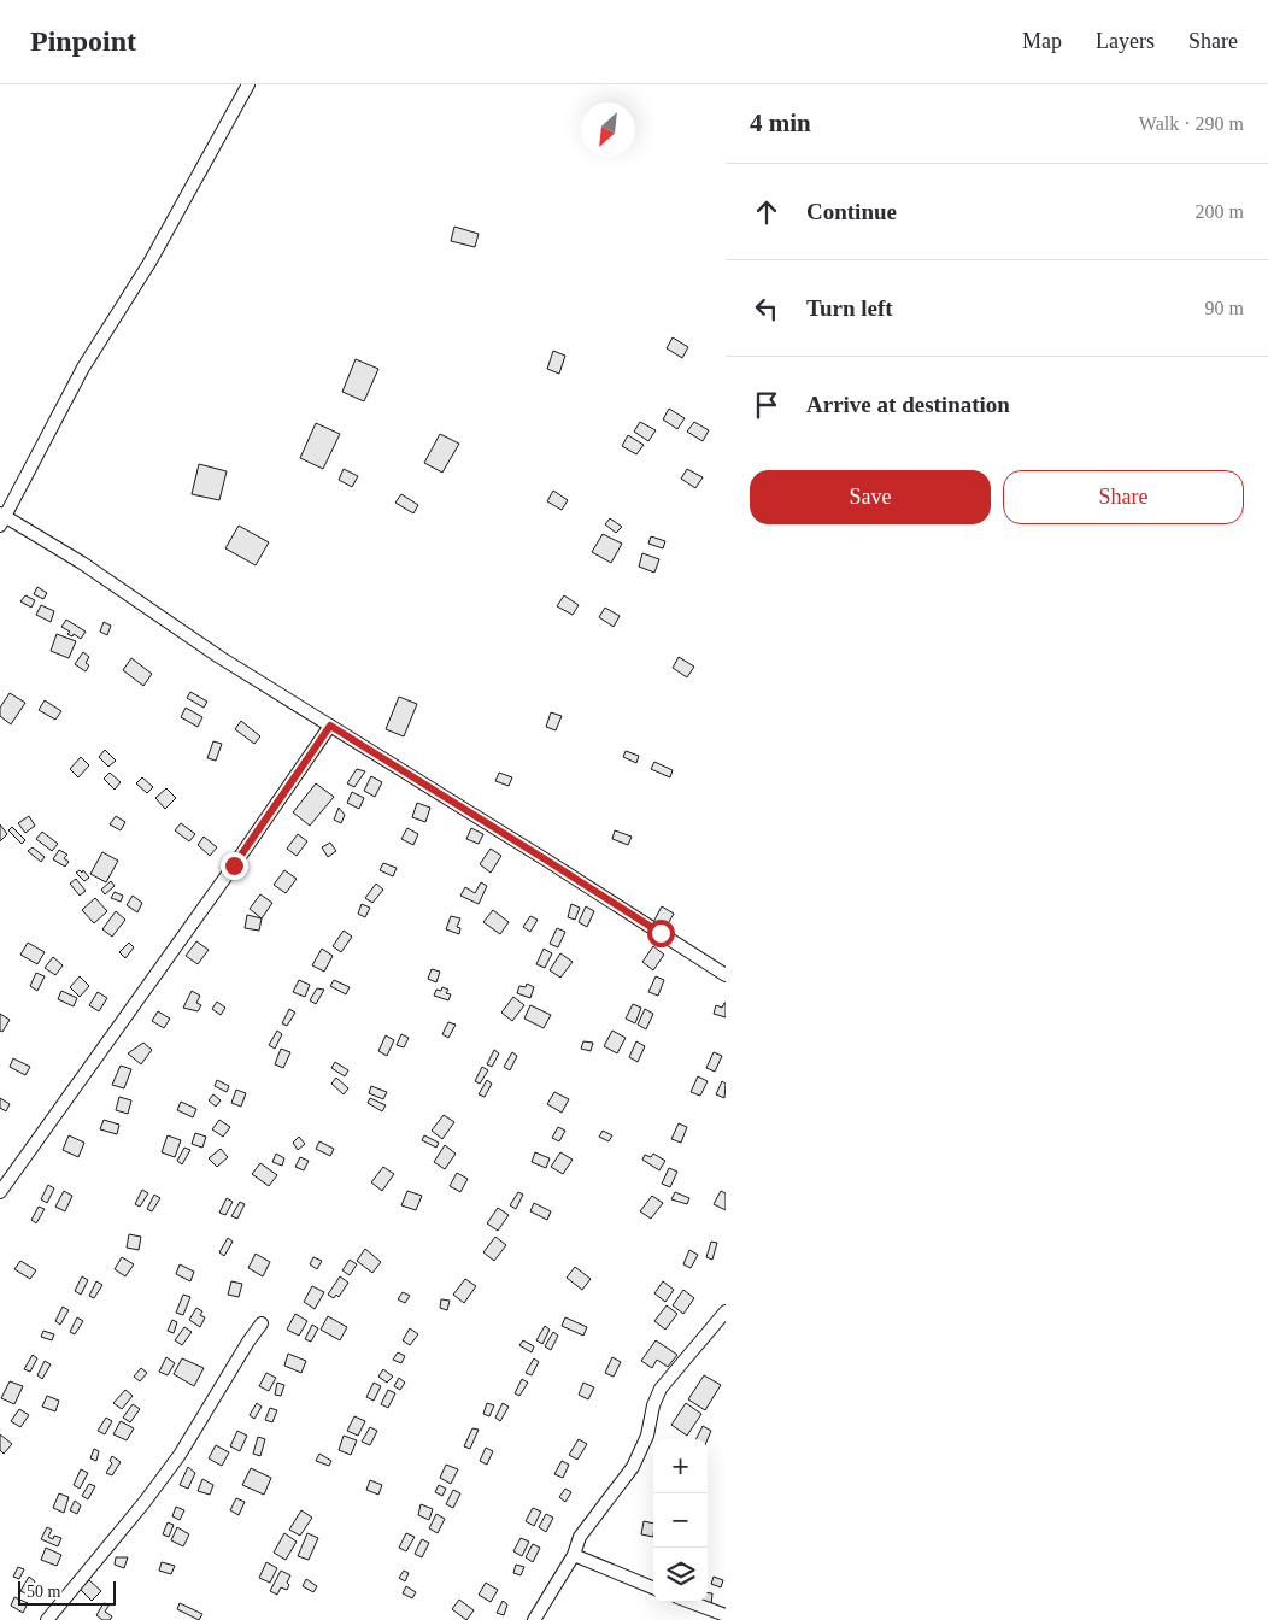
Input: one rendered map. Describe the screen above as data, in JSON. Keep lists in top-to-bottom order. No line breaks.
{"scale_bar":"50 m","north":"bottom left","page":{"header":"Pinpoint","nav":["Map","Layers","Share"],"heading":["4 min","Walk · 290 m"],"list":[["Continue","200 m"],["Turn left","90 m"],"Arrive at destination"],"buttons":["Save","Share"],"map_buttons":["+","−"],"scale":"50 m"}}
